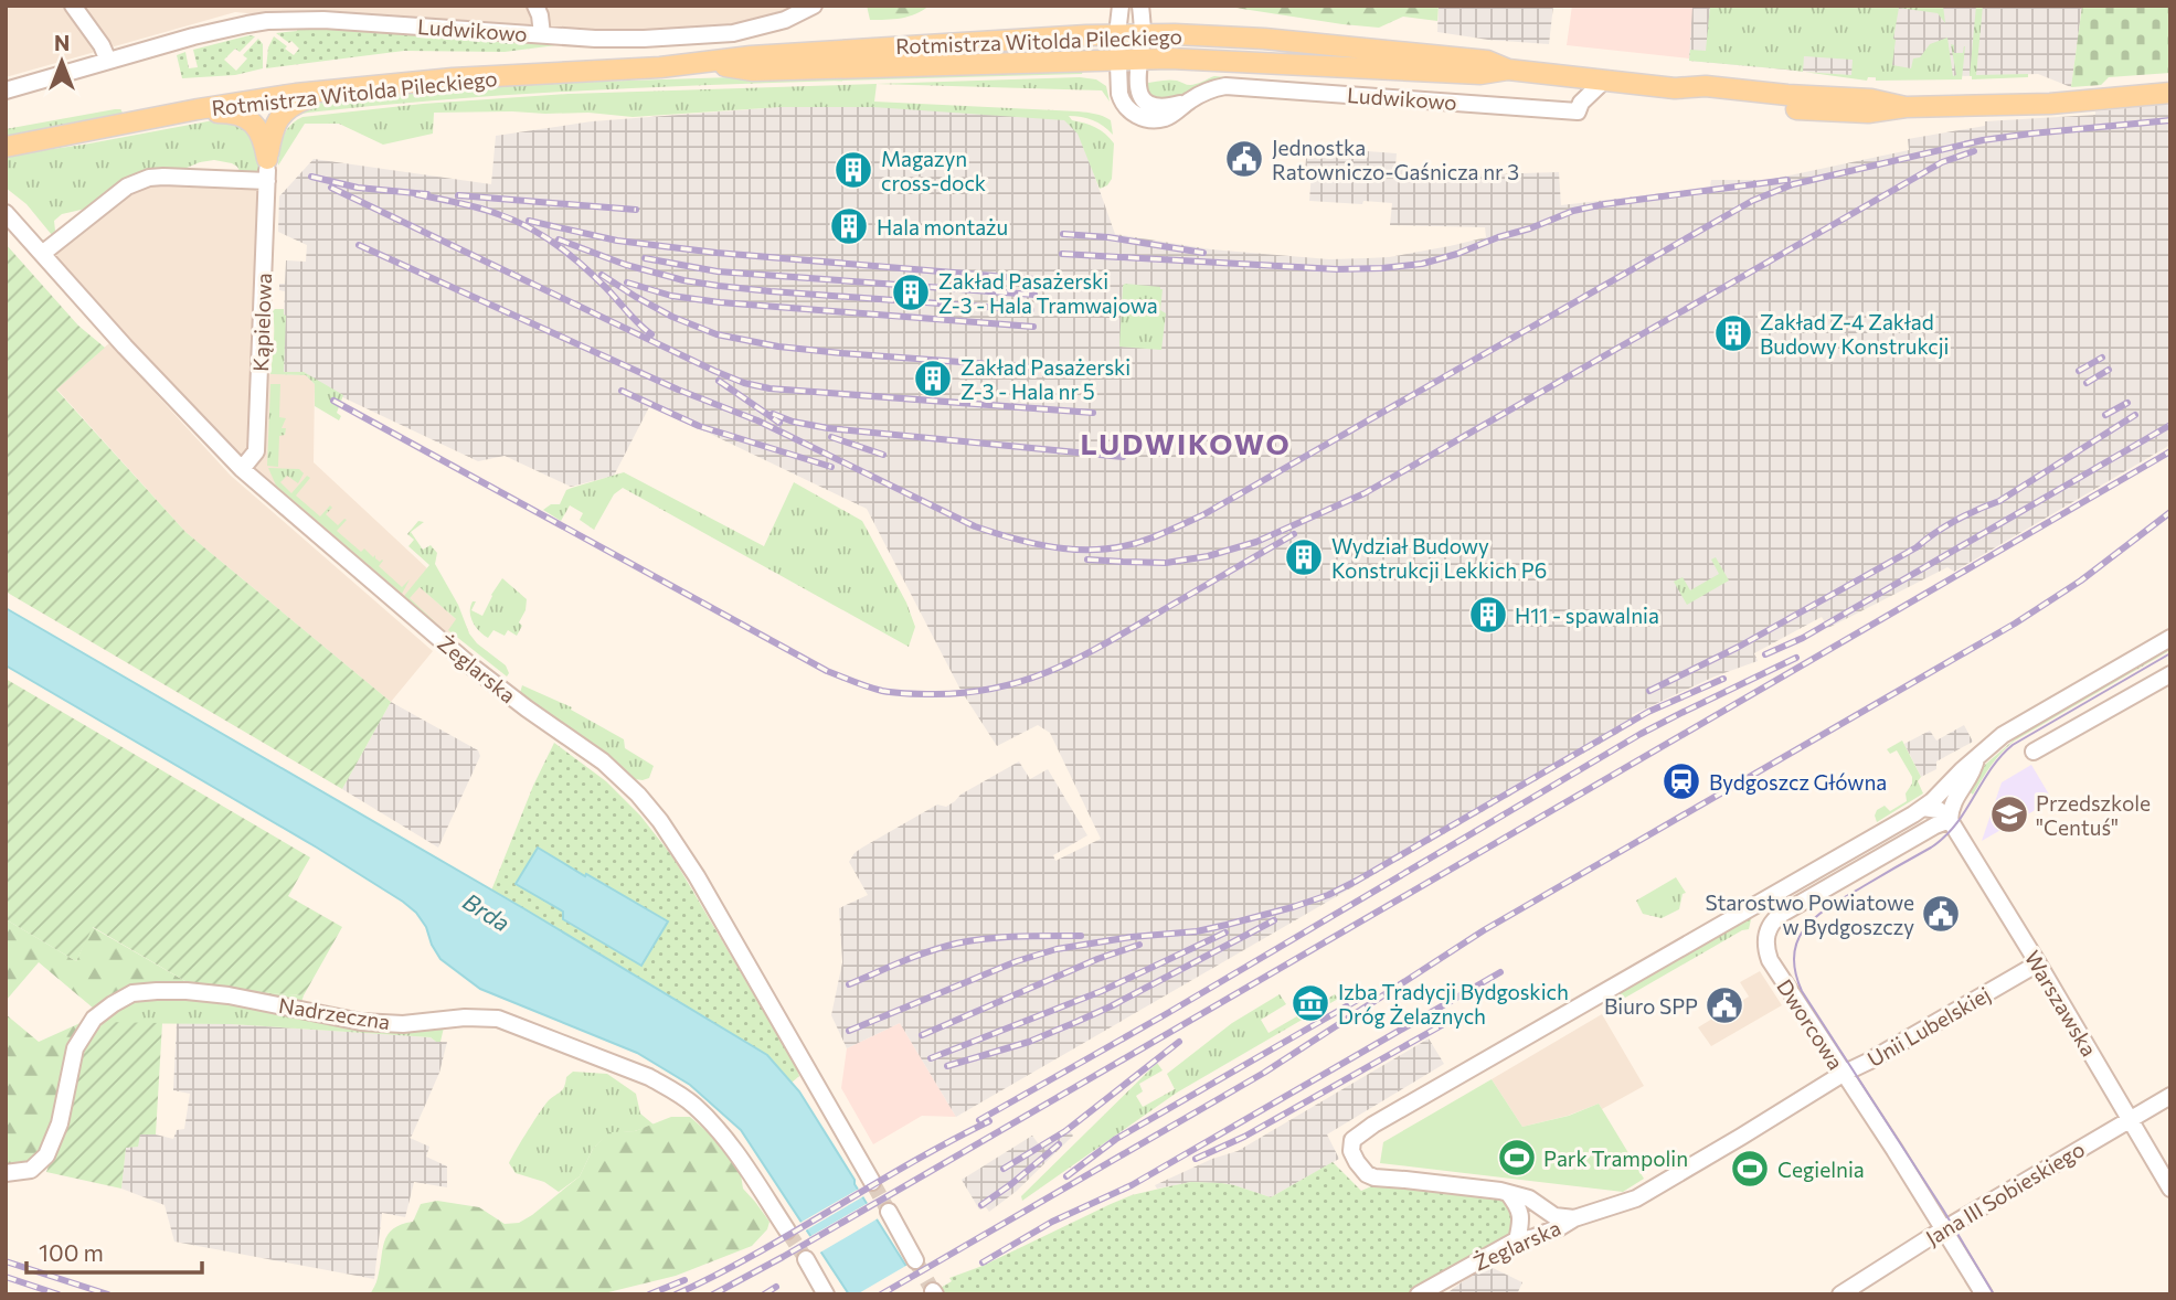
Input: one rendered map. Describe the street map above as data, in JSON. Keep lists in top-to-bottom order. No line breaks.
{"streets":{"main road":["Rotmistrza Witolda Pileckiego"],"street":["Ludwikowo","Kąpielowa","Żeglarska","Warszawska","Nadrzeczna","Dworcowa","Unii Lubelskiej","Jana III Sobieskiego"]},"crossings":[["Ludwikowo","Rotmistrza Witolda Pileckiego"],["Kąpielowa","Żeglarska"],["Żeglarska","Unii Lubelskiej"],["Warszawska","Dworcowa"],["Warszawska","Unii Lubelskiej"],["Warszawska","Jana III Sobieskiego"],["Dworcowa","Unii Lubelskiej"],["Dworcowa","Jana III Sobieskiego"]],"districts":["LUDWIKOWO"],"water":["Brda"],"places":{"public building":["Jednostka Ratowniczo-Gaśnicza nr 3","Starostwo Powiatowe w Bydgoszczy","Biuro SPP"],"building":["Magazyn cross-dock","Hala montażu","Zakład Pasażerski Z-3 - Hala Tramwajowa","Zakład Z-4 Zakład Budowy Konstrukcji","Zakład Pasażerski Z-3 - Hala nr 5","Wydział Budowy Konstrukcji Lekkich P6","H11 - spawalnia"],"station":["Bydgoszcz Główna"],"school or university":["Przedszkole \"Centuś\""],"museum":["Izba Tradycji Bydgoskich Dróg Żelaznych"],"sports":["Park Trampolin","Cegielnia"]},"scale_bar":"100 m","north":"top"}
